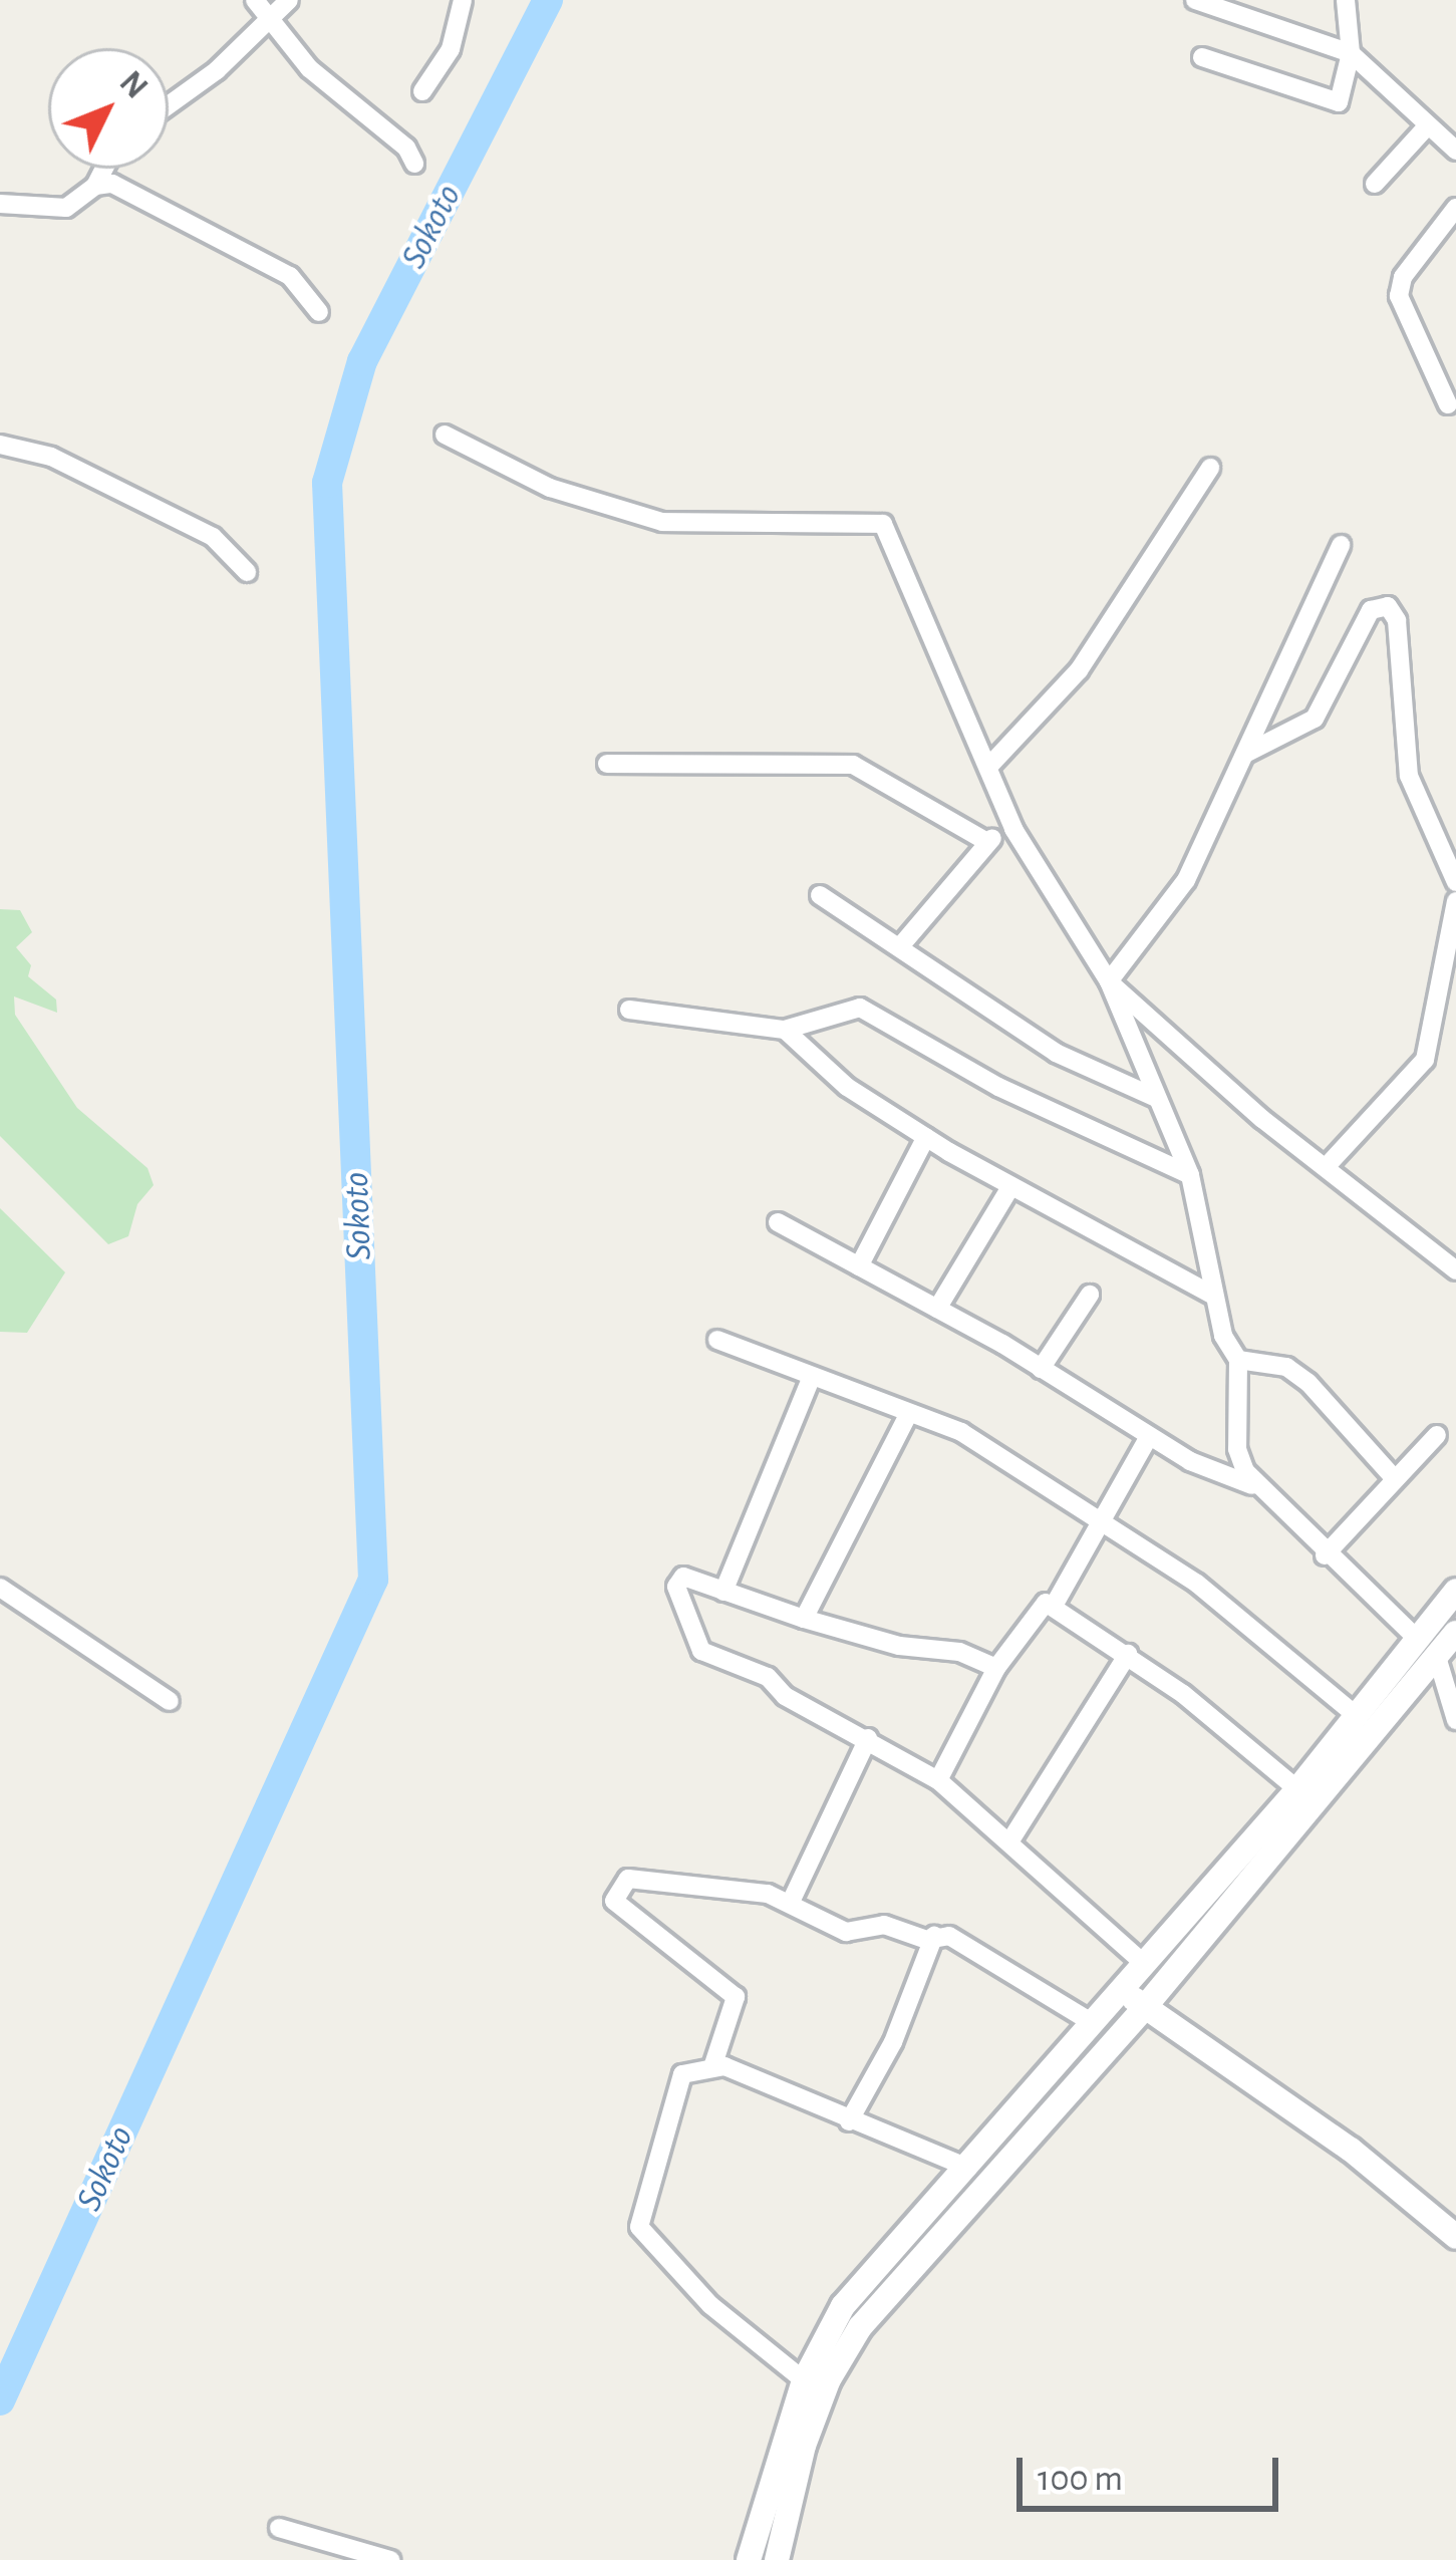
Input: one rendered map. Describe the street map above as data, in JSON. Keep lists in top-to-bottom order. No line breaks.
{"water":["Sokoto"],"scale_bar":"100 m","north":"top right"}
